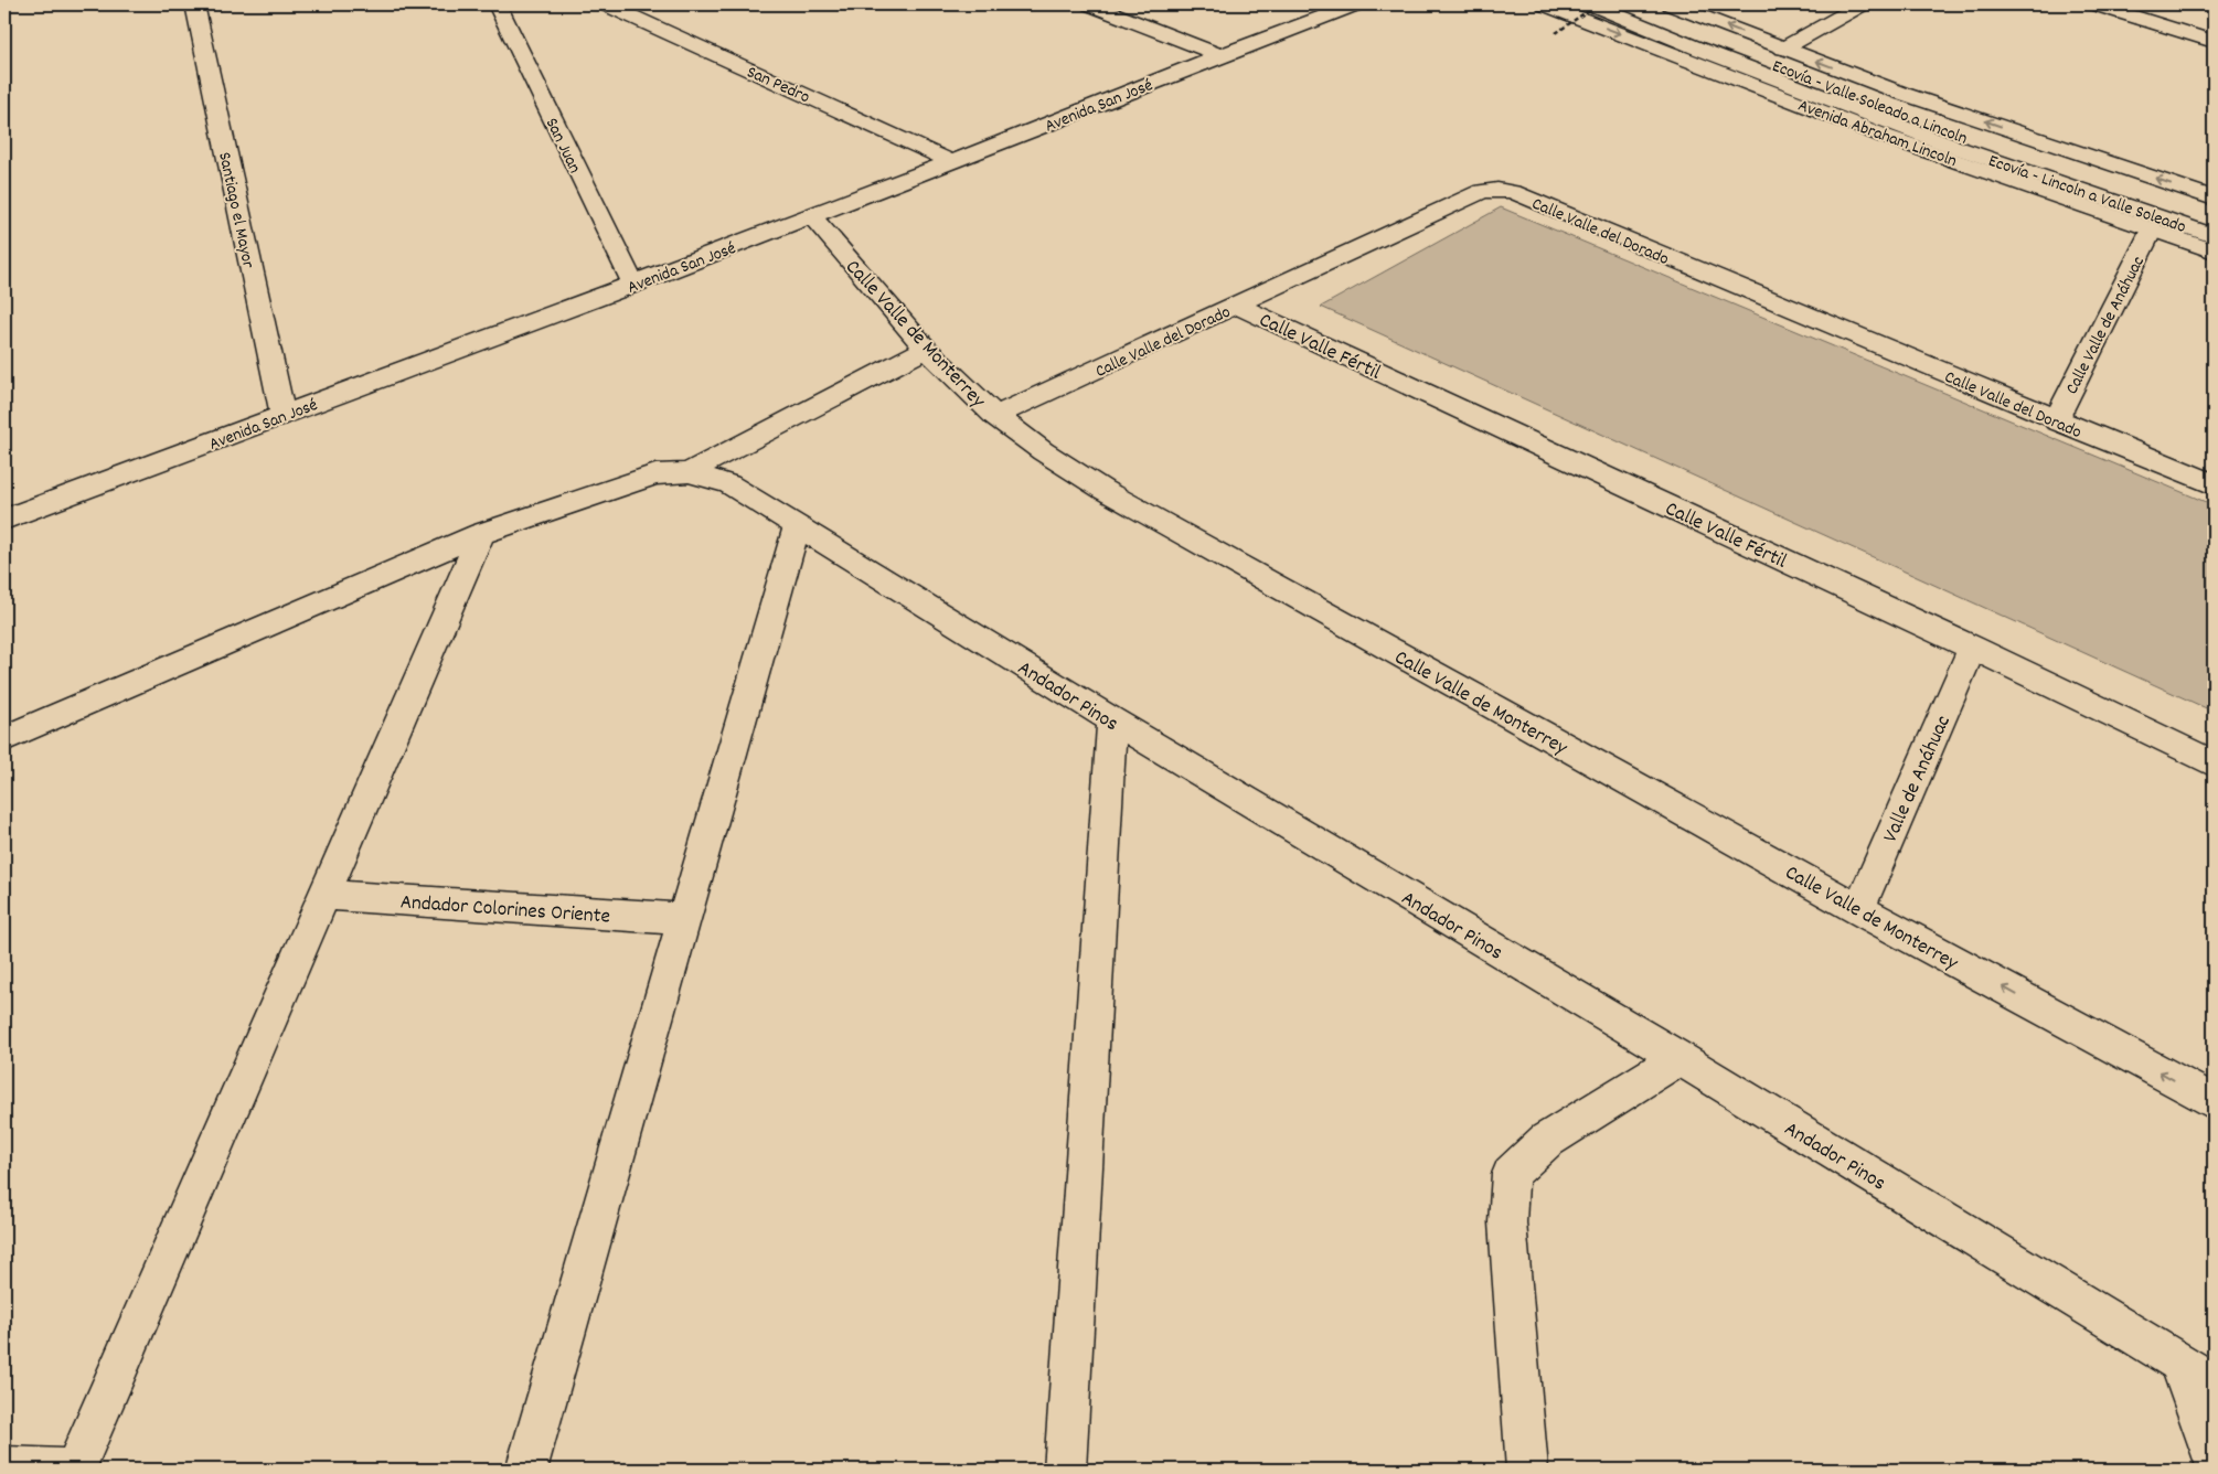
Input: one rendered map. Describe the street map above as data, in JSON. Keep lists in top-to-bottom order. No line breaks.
{"streets":{"street":["San Pedro","Ecovía - Valle Soleado a Lincoln","Avenida San José","Avenida Abraham Lincoln","San Juan","Ecovía - Lincoln a Valle Soleado","Santiago el Mayor","Calle Valle del Dorado","Calle Valle de Anáhuac","Calle Valle de Monterrey","Calle Valle Fértil","Andador Pinos","Valle de Anáhuac","Andador Colorines Oriente"]},"crossings":[["San Pedro","Avenida San José"],["Avenida San José","San Juan"],["Avenida San José","Santiago el Mayor"],["Avenida San José","Calle Valle de Monterrey"],["Avenida Abraham Lincoln","Calle Valle de Anáhuac"],["Calle Valle del Dorado","Calle Valle de Anáhuac"],["Calle Valle del Dorado","Calle Valle de Monterrey"],["Calle Valle del Dorado","Calle Valle Fértil"],["Calle Valle de Monterrey","Valle de Anáhuac"],["Calle Valle Fértil","Valle de Anáhuac"]]}
